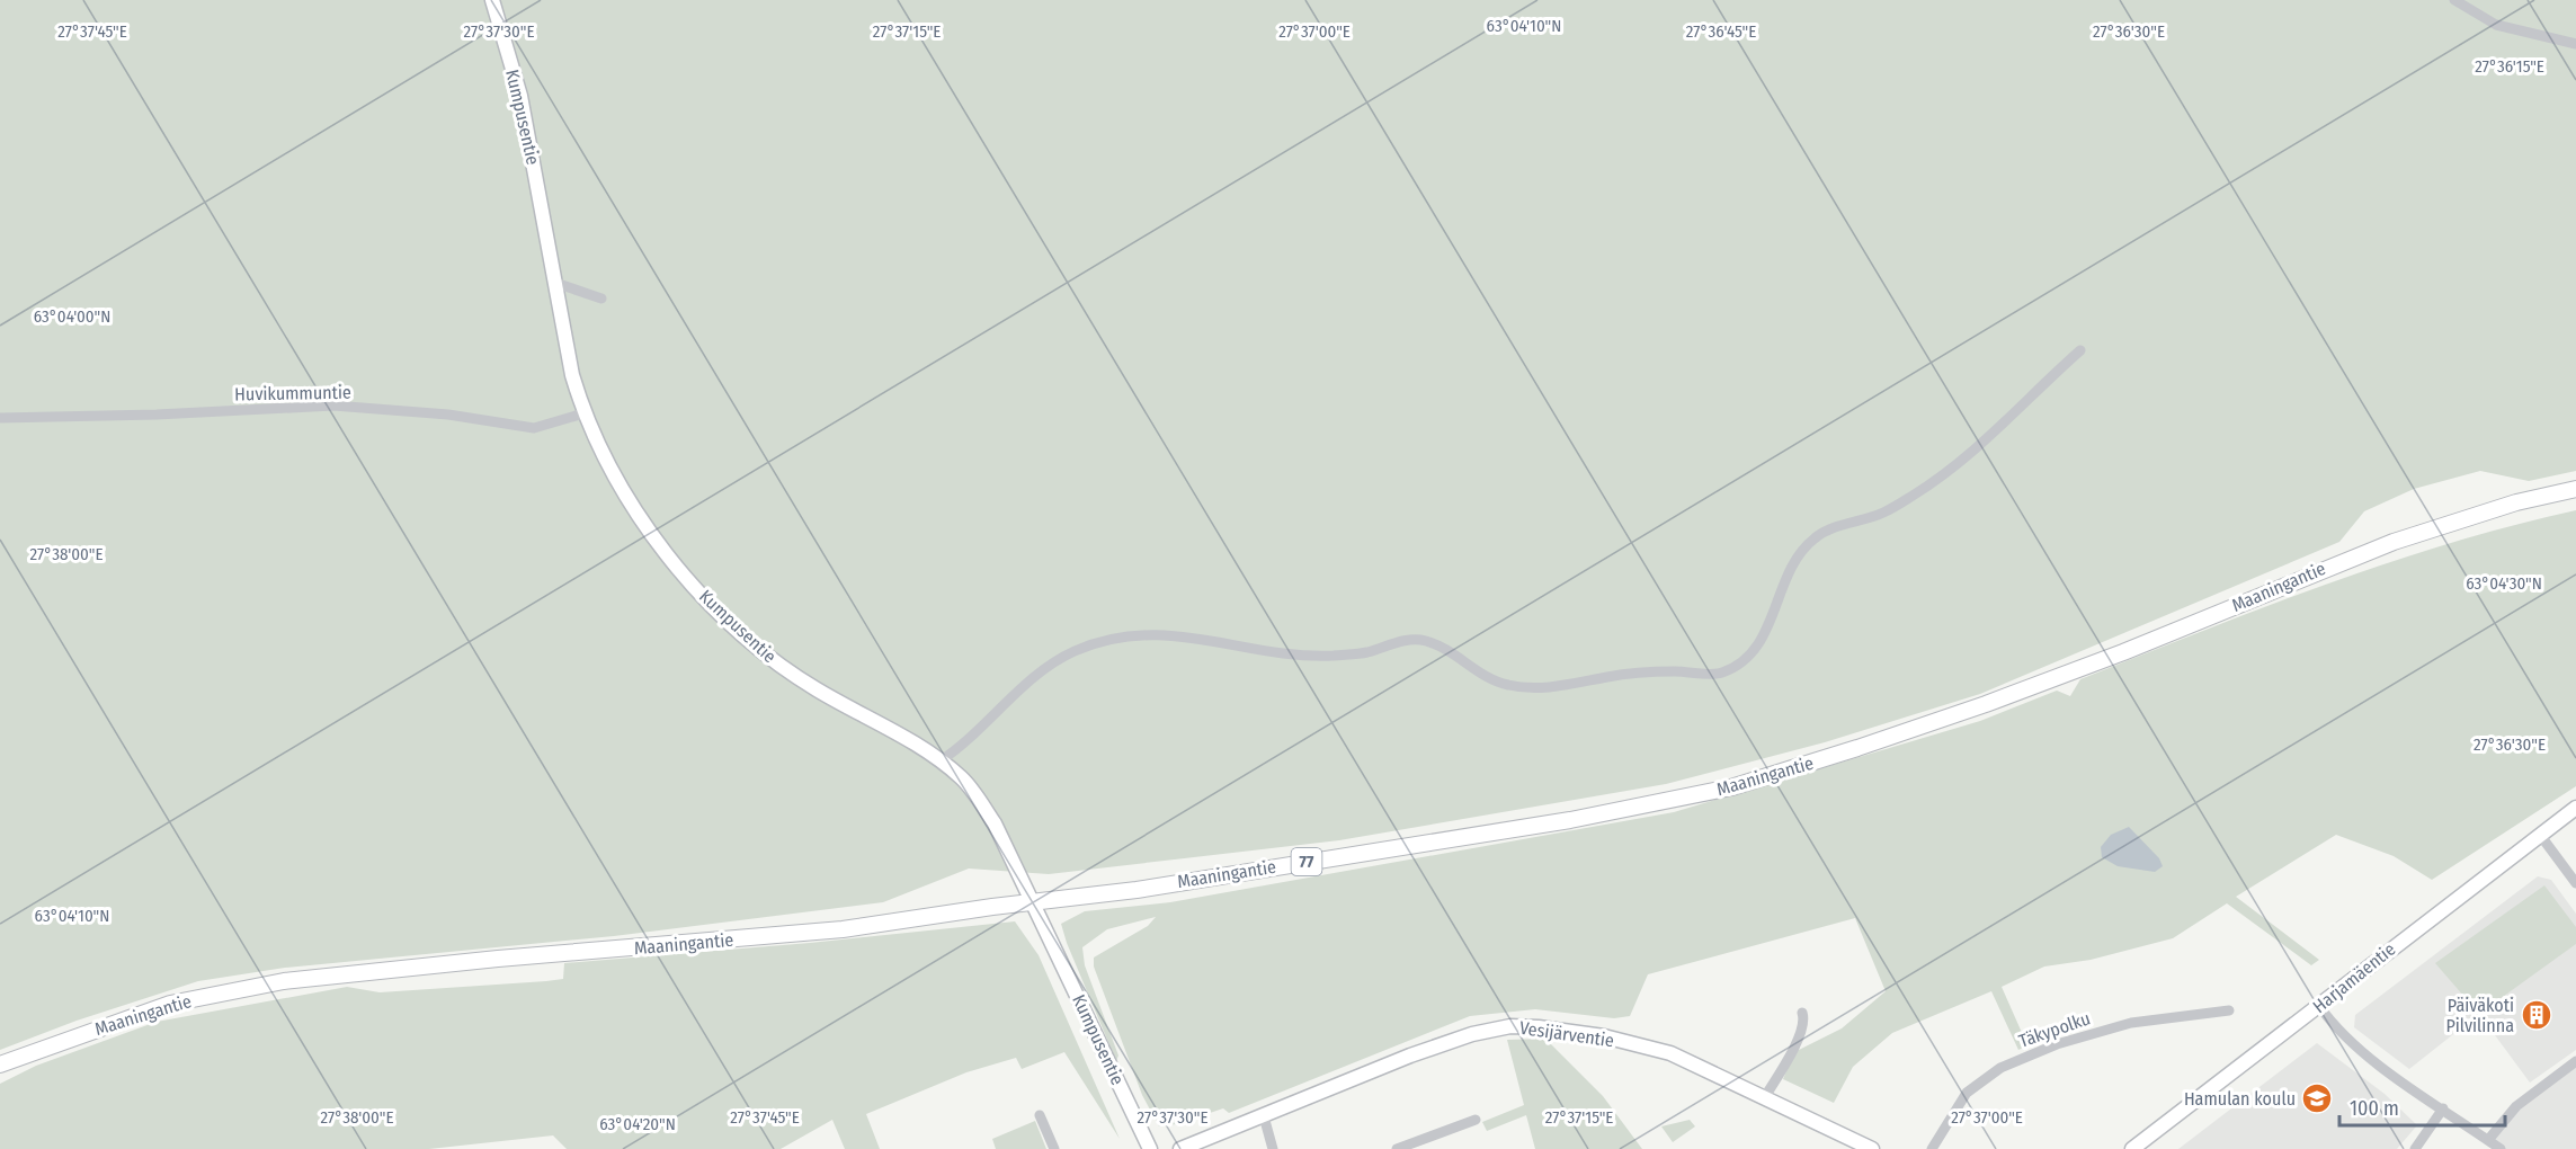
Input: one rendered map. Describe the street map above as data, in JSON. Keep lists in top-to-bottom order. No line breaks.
{"streets":{"main road":["Maaningantie","77"],"street":["Kumpusentie","Huvikummuntie","Harjamäentie","Täkypolku","Vesijärventie"]},"crossings":[["Kumpusentie","Huvikummuntie"],["Kumpusentie","Maaningantie"]],"places":{"building":["Päiväkoti Pilvilinna"],"school or university":["Hamulan koulu"]},"scale_bar":"100 m","coordinates":["63°04'10\"N","27°37'45\"E","27°37'30\"E","27°37'15\"E","27°37'00\"E","27°36'45\"E","27°36'30\"E","27°36'15\"E","63°04'00\"N","27°38'00\"E","63°04'30\"N","63°04'20\"N"]}
